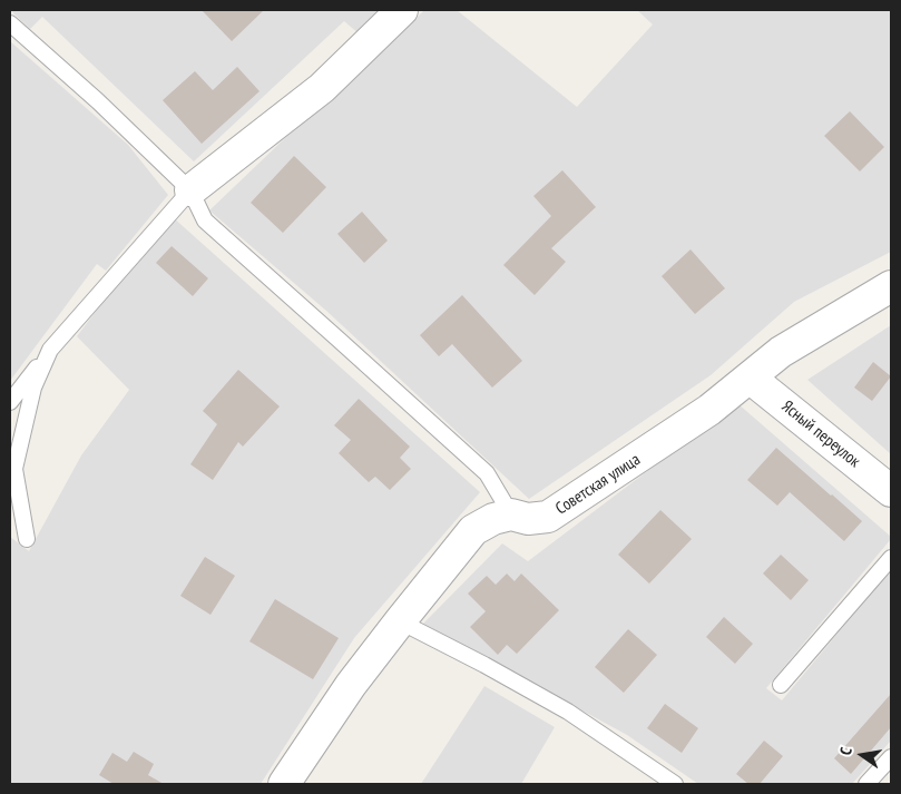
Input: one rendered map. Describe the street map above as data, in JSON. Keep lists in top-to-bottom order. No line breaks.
{"streets":{"street":["Ясный переулок","Советская улица"]},"crossings":[["Ясный переулок","Советская улица"]],"north":"left"}
